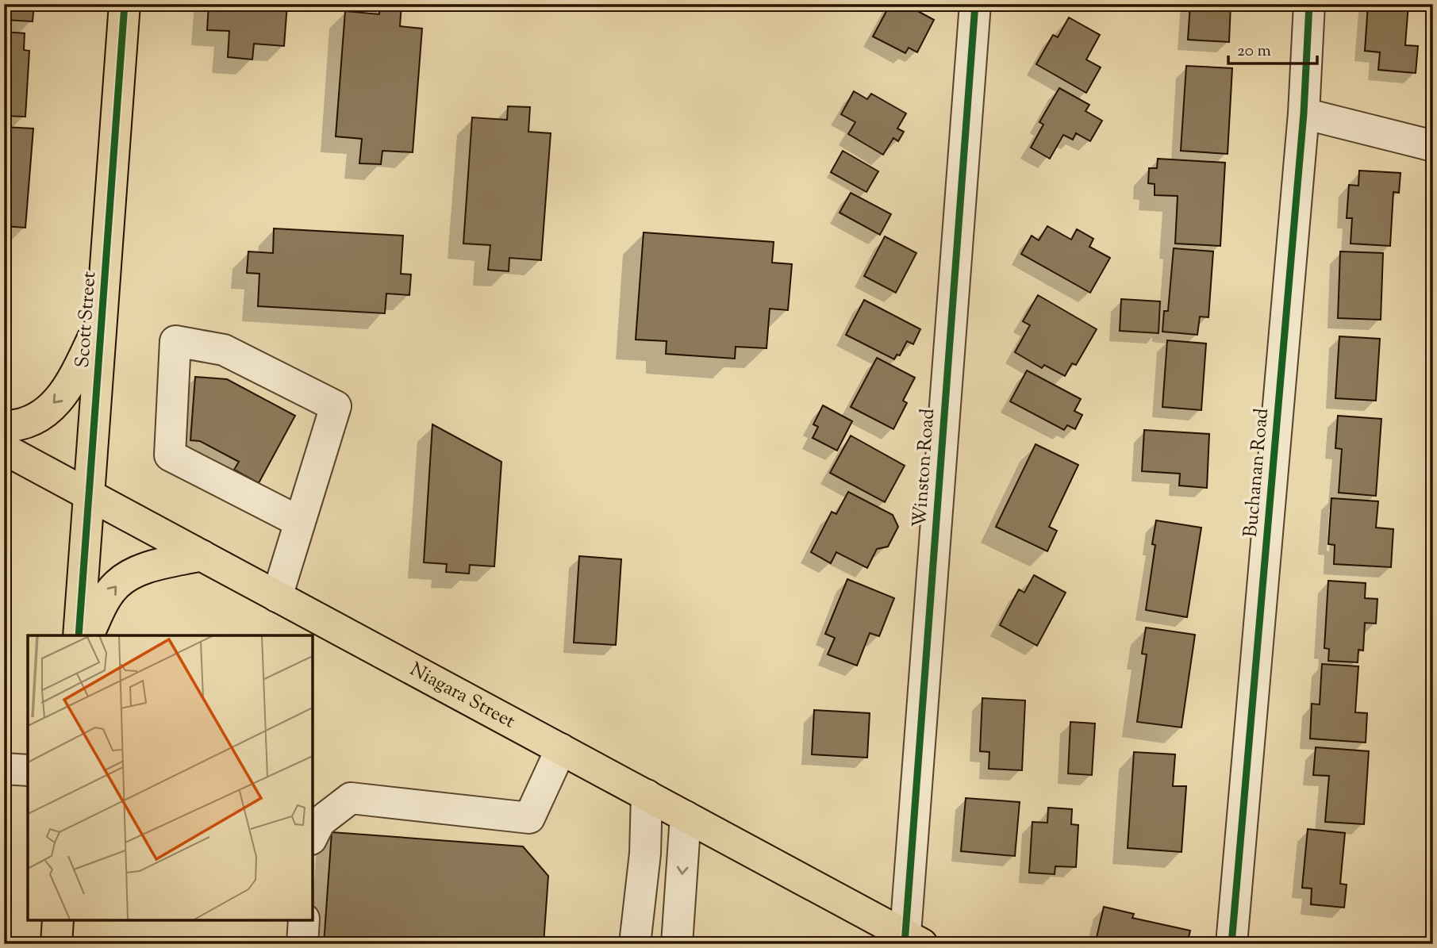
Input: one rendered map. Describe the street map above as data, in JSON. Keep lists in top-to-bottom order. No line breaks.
{"streets":{"main road":["Scott Street","Niagara Street"],"street":["Winston Road","Buchanan Road"]},"crossings":[["Scott Street","Niagara Street"],["Winston Road","Niagara Street"]],"scale_bar":"20 m"}
